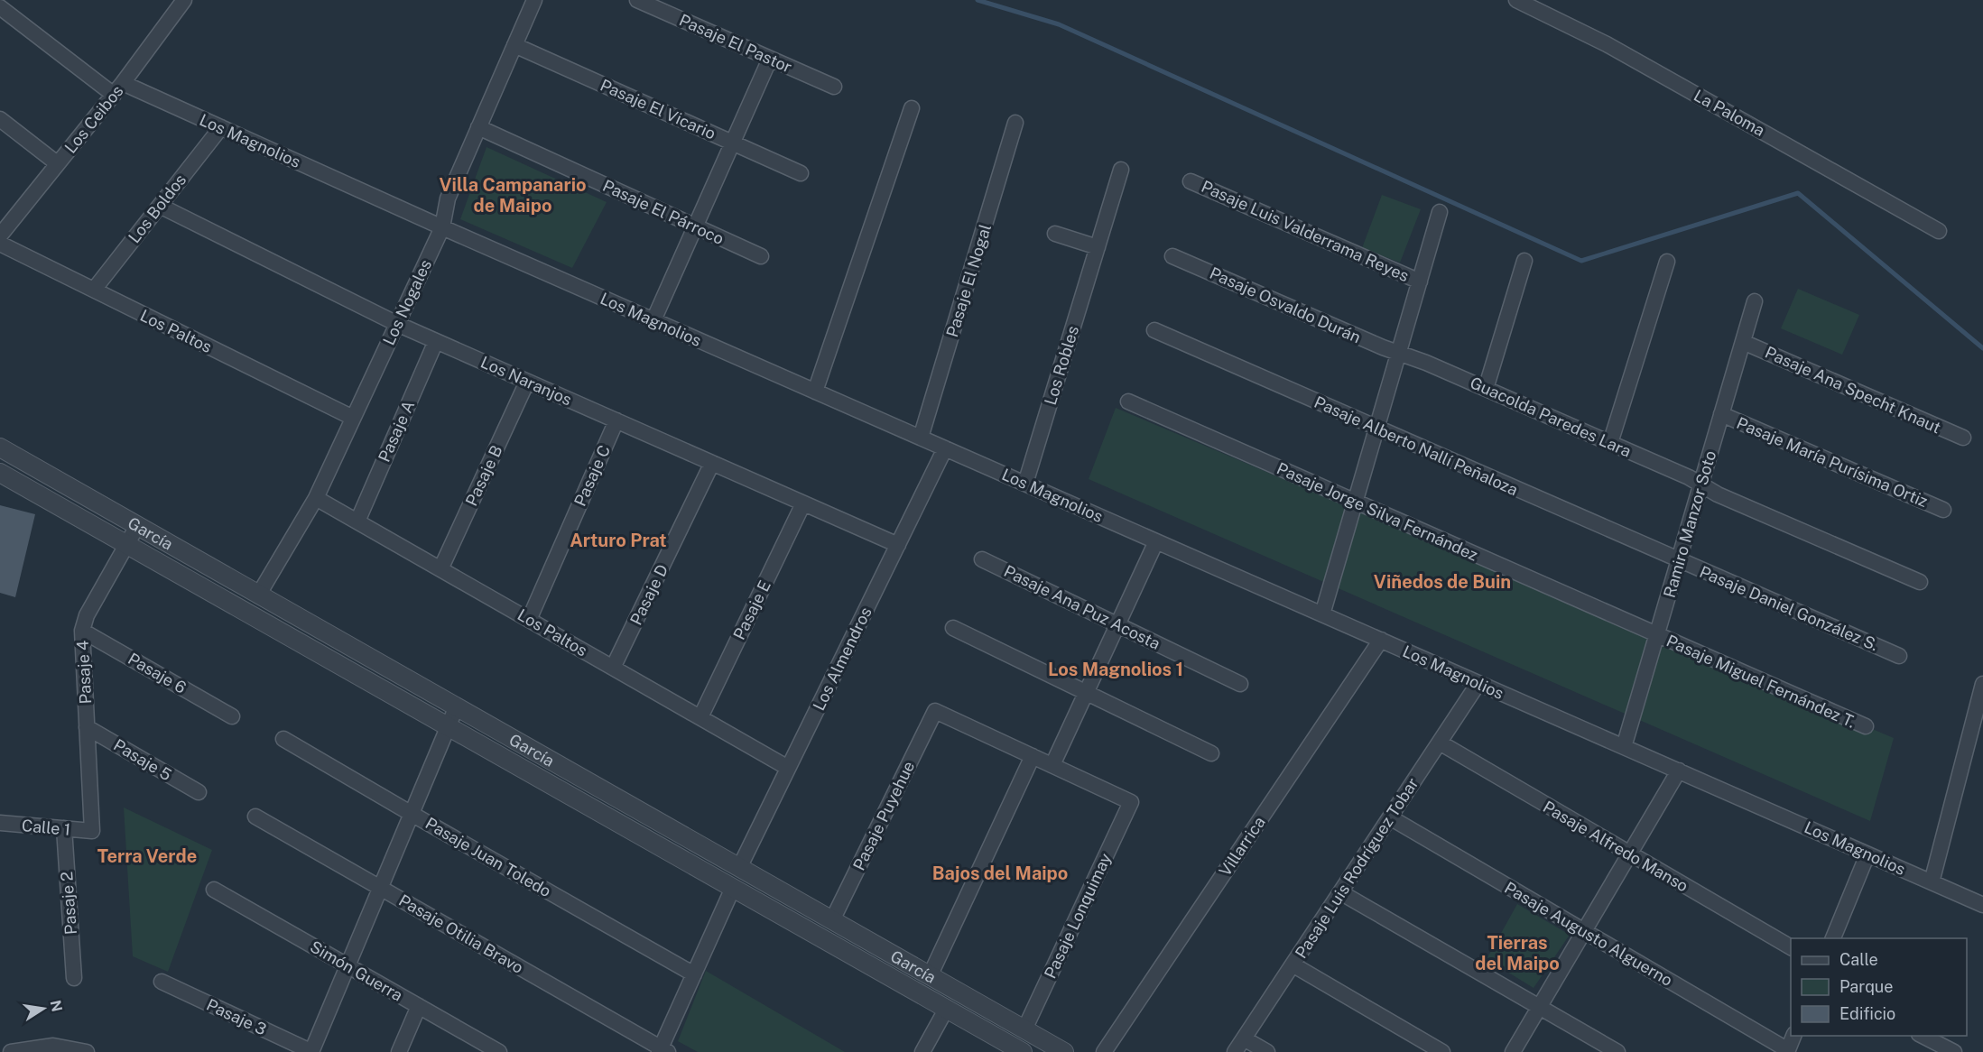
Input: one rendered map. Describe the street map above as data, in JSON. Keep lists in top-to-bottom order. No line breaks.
{"streets":{"street":["Pasaje El Pastor","Pasaje El Vicario","La Paloma","Los Ceibos","Los Magnolios","Los Boldos","Pasaje El Párroco","Pasaje Luis Valderrama Reyes","Pasaje El Nogal","Los Nogales","Pasaje Osvaldo Durán","Los Paltos","Los Robles","Los Naranjos","Pasaje Ana Specht Knaut","Guacolda Paredes Lara","Pasaje A","Pasaje Alberto Nallí Peñaloza","Pasaje María Purísima Ortiz","Pasaje B","Pasaje C","Pasaje Jorge Silva Fernández","Ramiro Manzor Soto","García","Pasaje D","Pasaje Ana Puz Acosta","Pasaje Daniel González S.","Pasaje E","Los Almendros","Pasaje 4","Pasaje 6","Pasaje Miguel Fernández T.","Pasaje 5","Pasaje Puyehue","Calle 1","Villarrica","Pasaje Alfredo Manso","Pasaje Juan Toledo","Pasaje Luis Rodríguez Tobar","Pasaje 2","Pasaje Lonquimay","Pasaje Otilia Bravo","Pasaje Augusto Alguerno","Simón Guerra","Pasaje 3"]},"crossings":[["Pasaje El Vicario","Los Nogales"],["Los Ceibos","Los Magnolios"],["Los Magnolios","Los Boldos"],["Los Magnolios","Pasaje El Nogal"],["Los Magnolios","Los Nogales"],["Los Magnolios","Los Robles"],["Los Magnolios","Ramiro Manzor Soto"],["Los Magnolios","Los Almendros"],["Los Magnolios","Villarrica"],["Los Magnolios","Pasaje Luis Rodríguez Tobar"],["Los Boldos","Los Paltos"],["Los Boldos","Los Naranjos"],["Pasaje El Párroco","Los Nogales"],["Los Nogales","Los Paltos"],["Los Nogales","Los Naranjos"],["Los Nogales","García"],["Pasaje Osvaldo Durán","Guacolda Paredes Lara"],["Los Paltos","Pasaje A"],["Los Paltos","Pasaje B"],["Los Paltos","Pasaje C"],["Los Paltos","Pasaje D"],["Los Paltos","Pasaje E"],["Los Paltos","Los Almendros"],["Los Naranjos","Pasaje A"],["Los Naranjos","Pasaje B"],["Los Naranjos","Pasaje C"],["Los Naranjos","Pasaje D"],["Los Naranjos","Pasaje E"],["Los Naranjos","Los Almendros"],["Pasaje Ana Specht Knaut","Ramiro Manzor Soto"],["Guacolda Paredes Lara","Ramiro Manzor Soto"],["Pasaje Alberto Nallí Peñaloza","Ramiro Manzor Soto"],["Pasaje Alberto Nallí Peñaloza","Pasaje Daniel González S."],["Pasaje María Purísima Ortiz","Ramiro Manzor Soto"],["Pasaje Jorge Silva Fernández","Ramiro Manzor Soto"],["Pasaje Jorge Silva Fernández","Pasaje Miguel Fernández T."],["Ramiro Manzor Soto","Pasaje Daniel González S."],["Ramiro Manzor Soto","Pasaje Miguel Fernández T."],["García","Los Almendros"],["García","Pasaje 4"],["García","Pasaje Puyehue"],["García","Pasaje Lonquimay"],["Pasaje 4","Pasaje 6"],["Pasaje 4","Pasaje 5"],["Pasaje 4","Calle 1"],["Calle 1","Pasaje 2"],["Pasaje Alfredo Manso","Pasaje Luis Rodríguez Tobar"],["Pasaje Luis Rodríguez Tobar","Pasaje Augusto Alguerno"]],"districts":["Villa Campanario de Maipo","Arturo Prat","Viñedos de Buin","Los Magnolios 1","Terra Verde","Bajos del Maipo","Tierras del Maipo"],"legend":["Calle","Parque","Edificio"],"north":"right"}
